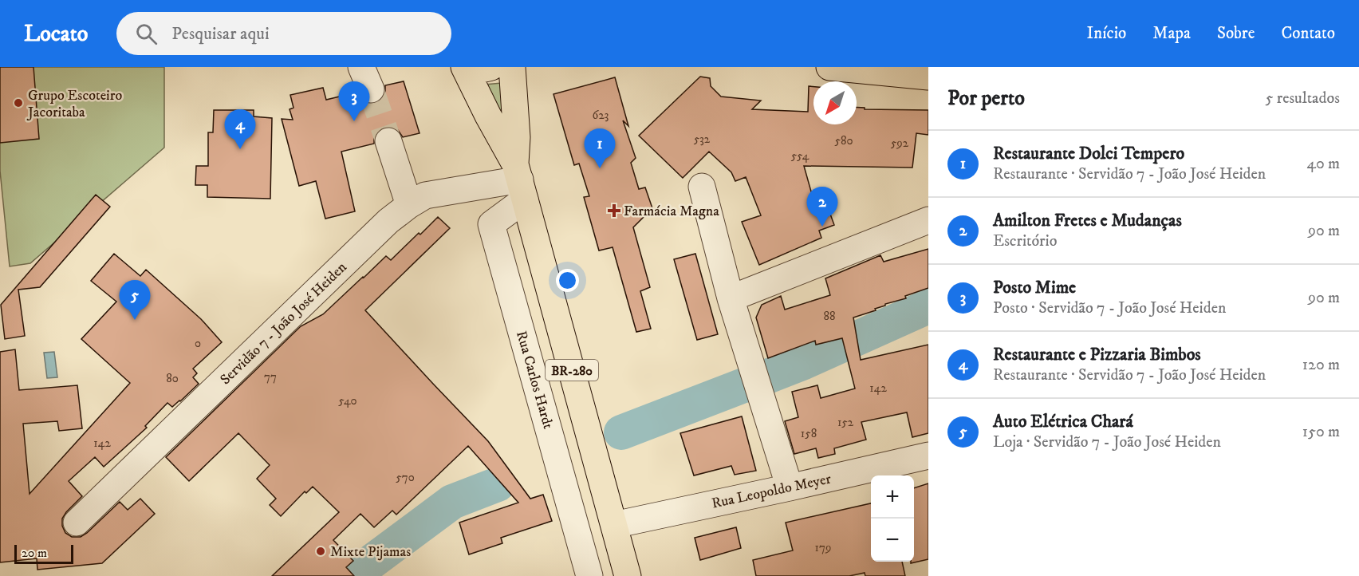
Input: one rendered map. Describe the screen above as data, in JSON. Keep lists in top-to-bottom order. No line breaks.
{"streets":{"main road":["BR-280"],"street":["Servidão 7 - João José Heiden","Rua Carlos Hardt","Rua Leopoldo Meyer"]},"crossings":[["Servidão 7 - João José Heiden","BR-280"],["Servidão 7 - João José Heiden","Rua Carlos Hardt"],["BR-280","Rua Carlos Hardt"],["BR-280","Rua Leopoldo Meyer"]],"places":{"other":["Grupo Escoteiro Jacoritaba","Mixte Pijamas"],"health":["Farmácia Magna"]},"house_numbers":["623","532","580","592","554","88","0","77","80","142","540","152","158","142","570","179"],"scale_bar":"20 m","north":"bottom left","page":{"header":"Locato","search":"Pesquisar aqui","nav":["Início","Mapa","Sobre","Contato"],"heading":["Por perto","5 resultados"],"pins":["3","4","1","2","5"],"list":[{"mark":"1","name":"Restaurante Dolci Tempero","note":"Restaurante · Servidão 7 - João José Heiden","value":"40 m"},{"mark":"2","name":"Amilton Fretes e Mudanças","note":"Escritório","value":"90 m"},{"mark":"3","name":"Posto Mime","note":"Posto · Servidão 7 - João José Heiden","value":"90 m"},{"mark":"4","name":"Restaurante e Pizzaria Bimbos","note":"Restaurante · Servidão 7 - João José Heiden","value":"120 m"},{"mark":"5","name":"Auto Elétrica Chará","note":"Loja · Servidão 7 - João José Heiden","value":"150 m"}],"map_buttons":["+","−"],"scale":"20 m"}}
